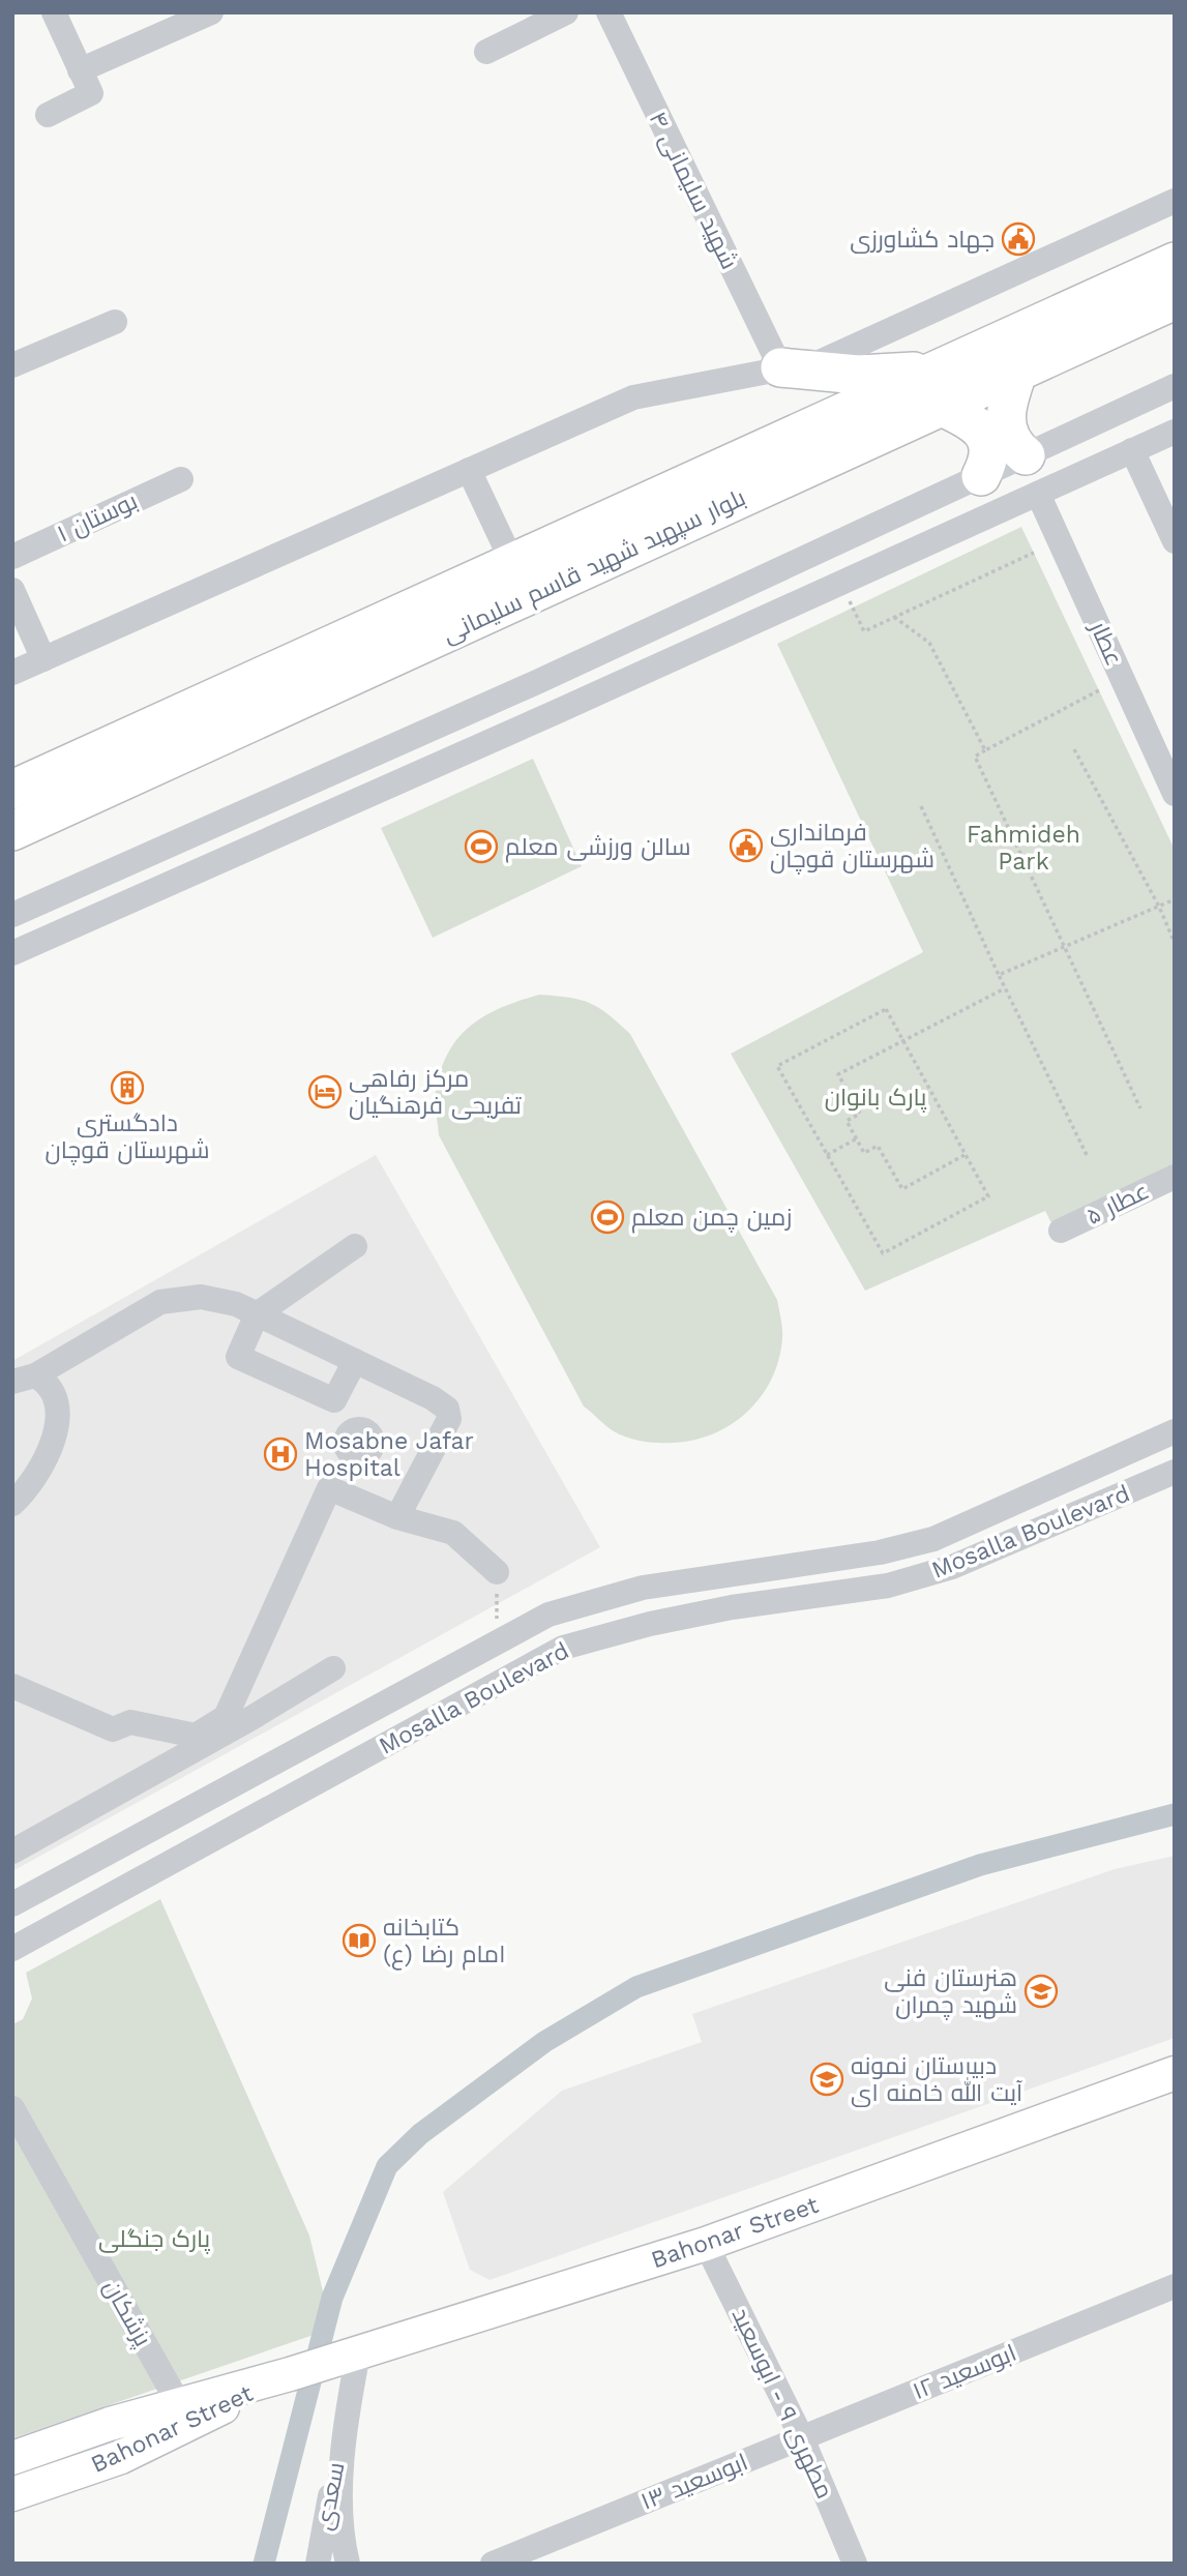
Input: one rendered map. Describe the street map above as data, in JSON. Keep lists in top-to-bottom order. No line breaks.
{"streets":{"highway":["بلوار سپهبد شهید قاسم سلیمانی"],"main road":["Bahonar Street"],"street":["شهید سلیمانی ۴","بوستان ۱","عطار","عطار ۵","Mosalla Boulevard","پزشکان","ابوسعید ۱۲","مطهری ۹ - ابوسعید","ابوسعید ۱۳","سعدی"]},"crossings":[["Bahonar Street","پزشکان"],["Bahonar Street","مطهری ۹ - ابوسعید"],["ابوسعید ۱۲","مطهری ۹ - ابوسعید"],["ابوسعید ۱۲","ابوسعید ۱۳"],["مطهری ۹ - ابوسعید","ابوسعید ۱۳"]],"parks":["Fahmideh Park","پارک بانوان","پارک جنگلی"],"places":{"public building":["جهاد کشاورزی","فرمانداری شهرستان قوچان"],"sports":["سالن ورزشی معلم","زمین چمن معلم"],"building":["دادگستری شهرستان قوچان"],"hotel":["مرکز رفاهی تفریحی فرهنگیان"],"hospital":["Mosabne Jafar Hospital"],"library":["کتابخانه امام رضا (ع)"],"school or university":["هنرستان فنی شهید چمران","دبیرستان نمونه آیت الله خامنه ای"]}}
